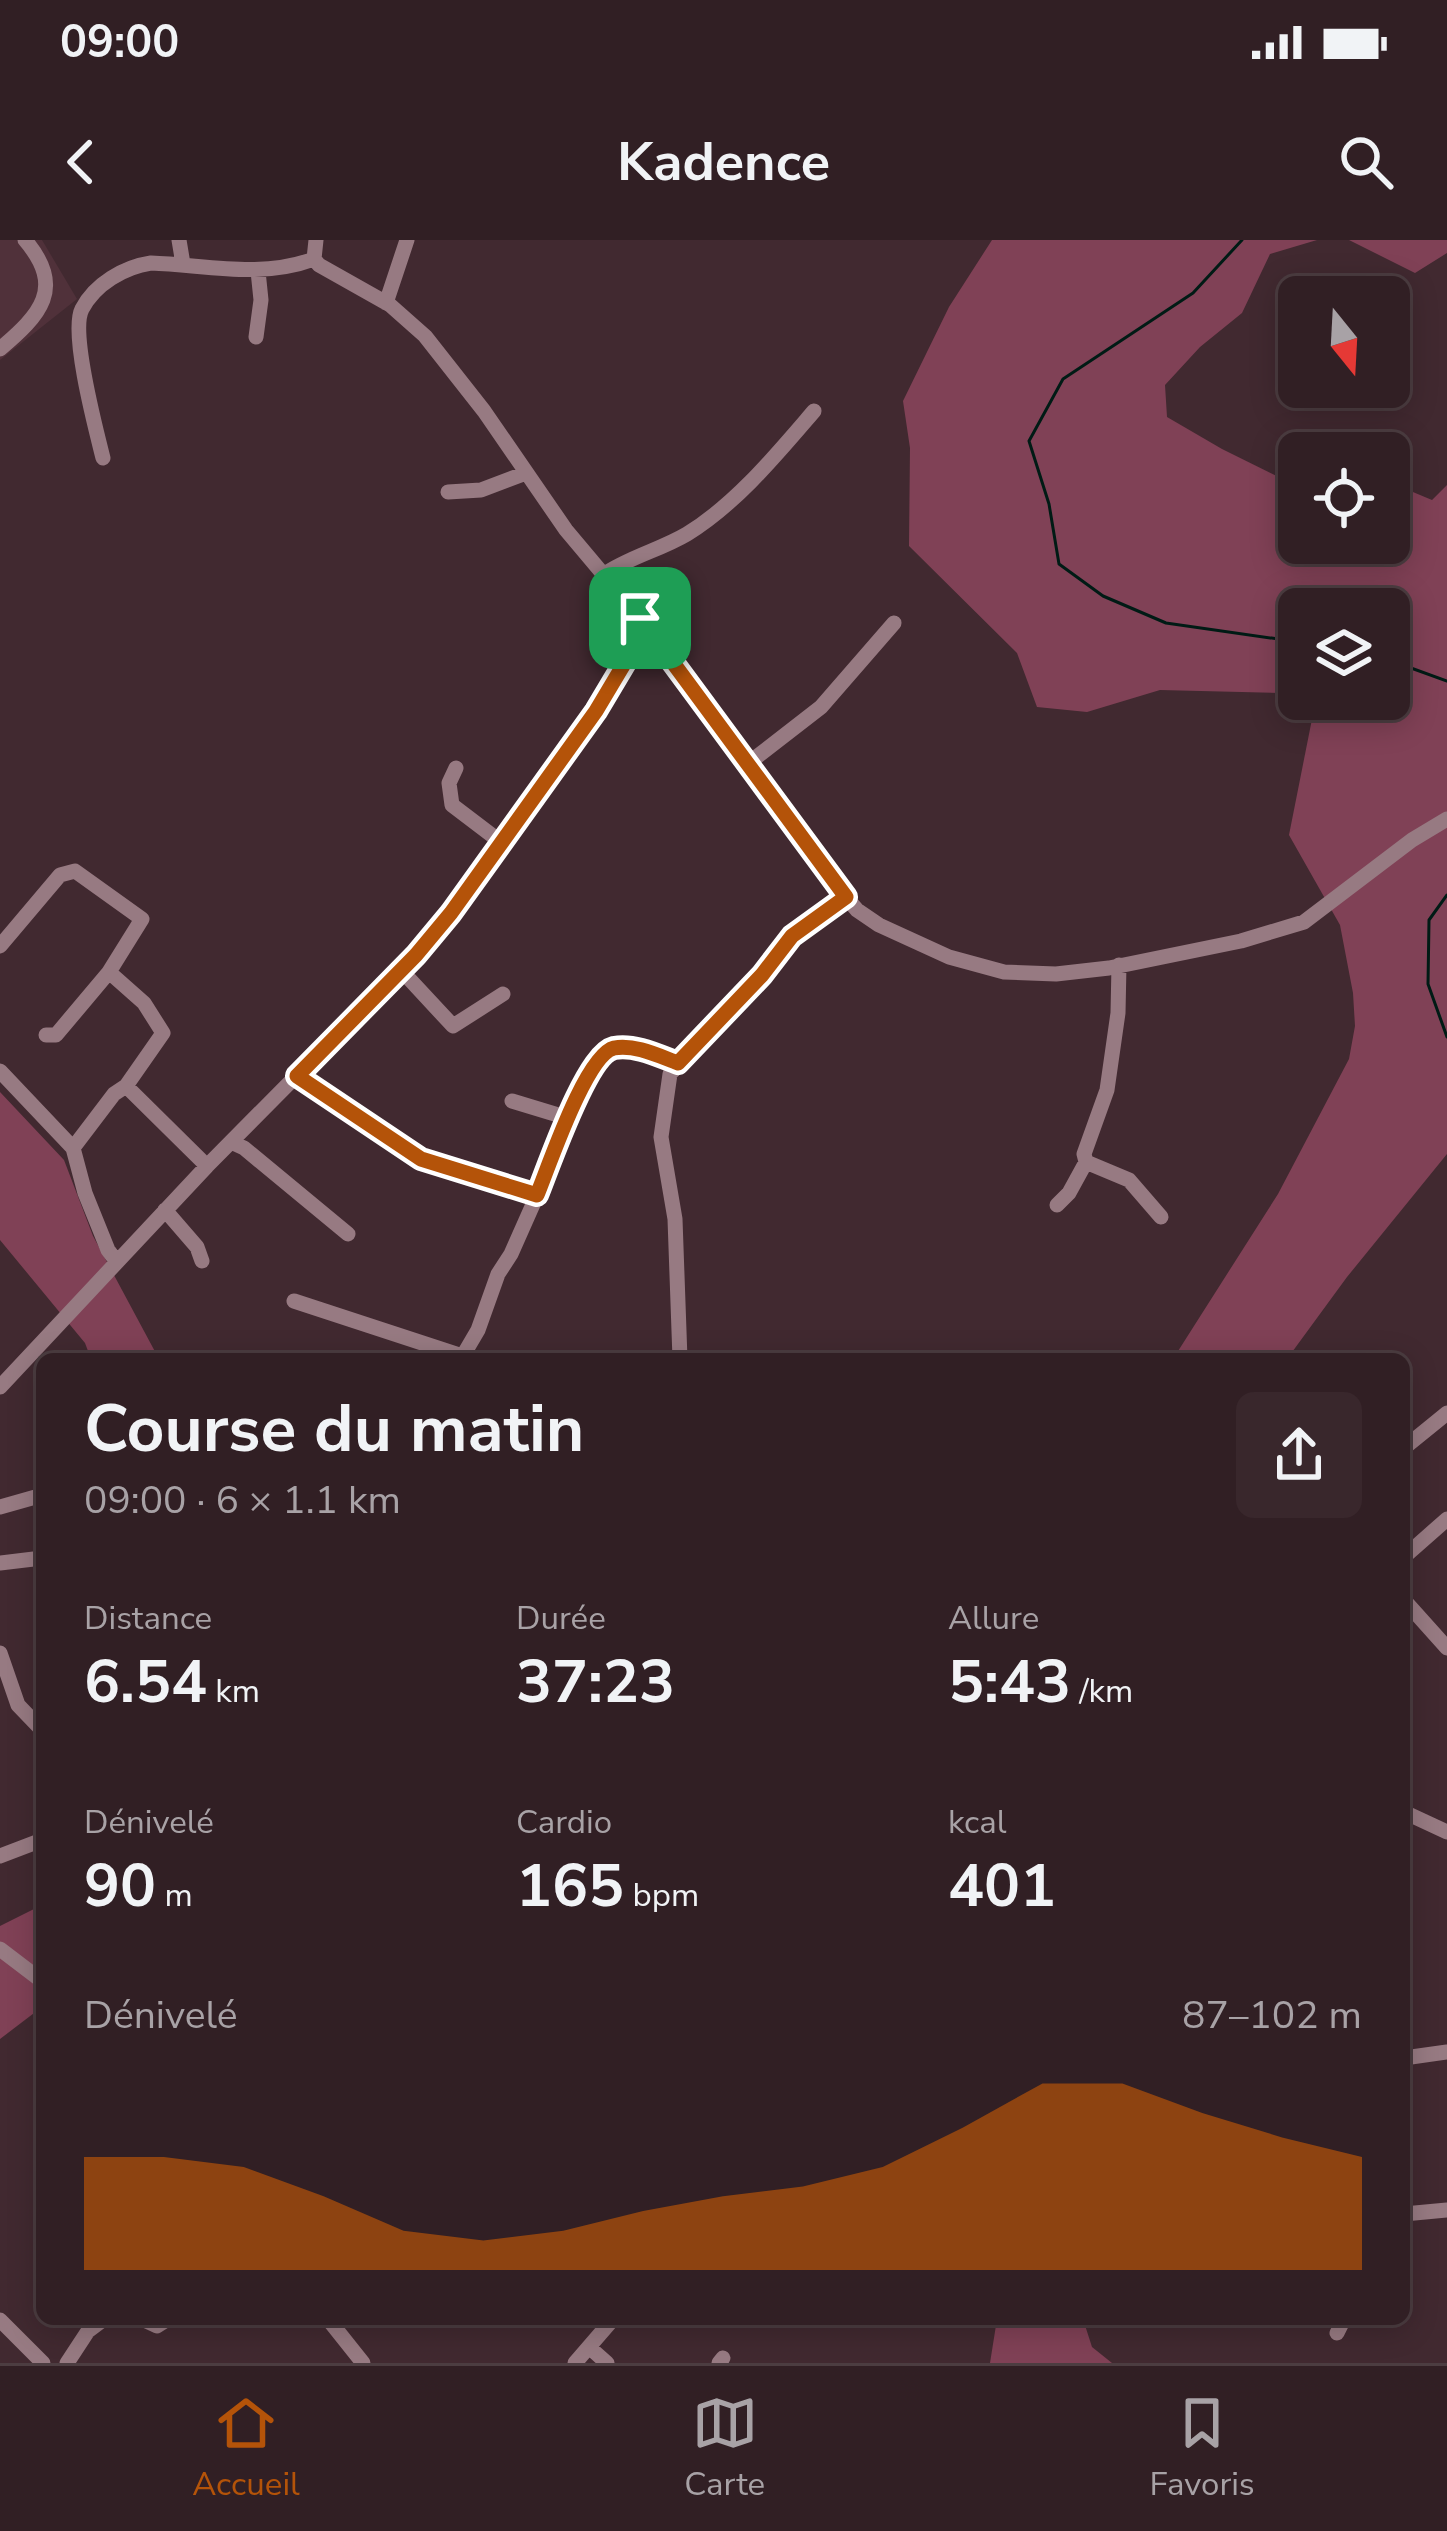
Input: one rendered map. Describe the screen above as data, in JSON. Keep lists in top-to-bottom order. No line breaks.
{"north":"bottom","page":{"status":"09:00","header":"Kadence","heading":["Course du matin","09:00 · 6 × 1.1 km"],"stats":[["Distance","6.54 km"],["Durée","37:23"],["Allure","5:43 /km"],["Dénivelé","90 m"],["Cardio","165 bpm"],["kcal","401"]],"chart":["Dénivelé","87–102 m"],"tabs":["Accueil","Carte","Favoris"]}}
